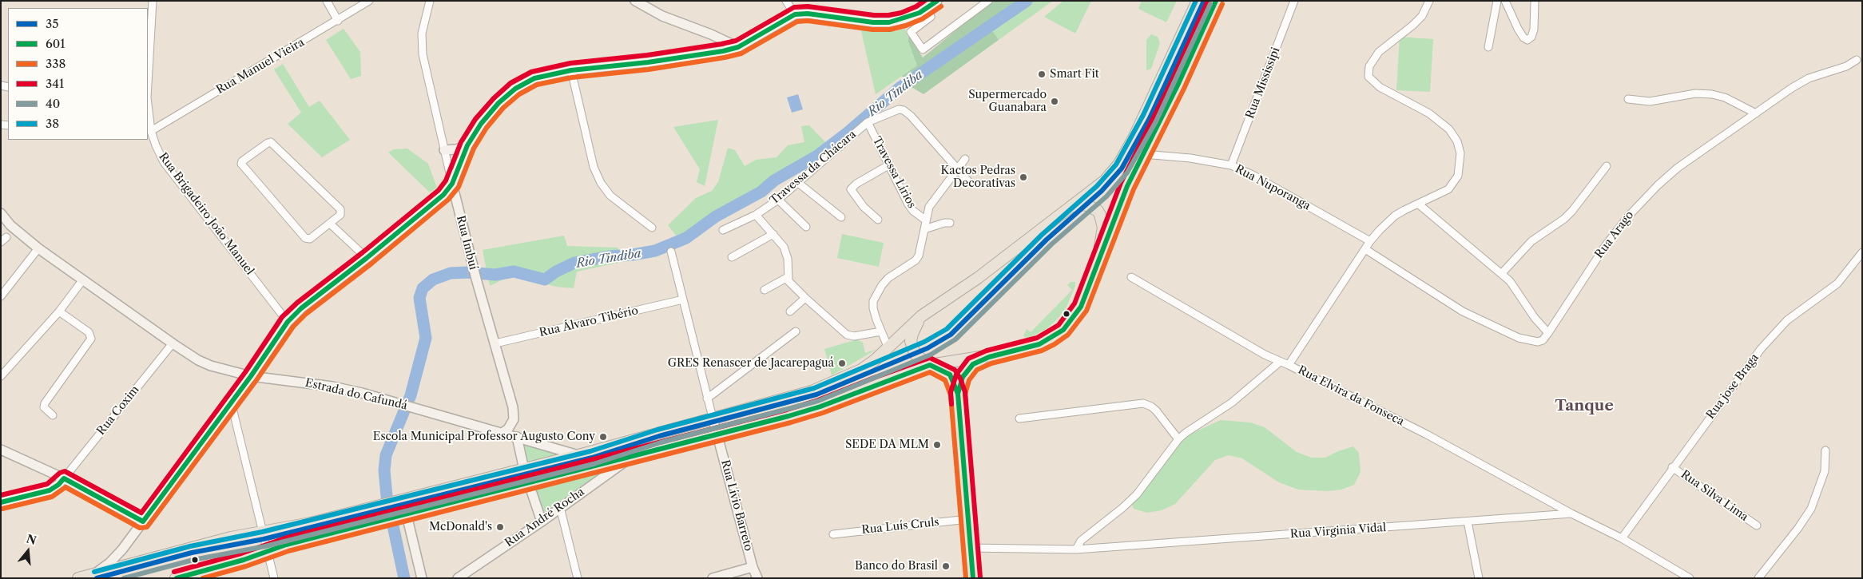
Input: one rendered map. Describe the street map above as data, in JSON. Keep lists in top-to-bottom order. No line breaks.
{"streets":{"main road":["Rua Imbuí","Estrada do Cafundá","Rua Lívio Barreto","Rua André Rocha"],"street":["Rua Manuel Vieira","Rua Mississipi","Travessa da Chácara","Travessa Lírios","Rua Nuporanga","Rua Brigadeiro João Manuel","Rua Arago","Rua Álvaro Tibério","Rua jose Braga","Rua Elvira da Fonseca","Rua Coxim","Rua Silva Lima","Rua Luís Cruls","Rua Virginia Vidal"]},"crossings":[["Rua Manuel Vieira","Rua Brigadeiro João Manuel"],["Rua Mississipi","Rua Nuporanga"],["Travessa da Chácara","Travessa Lírios"],["Rua Imbuí","Rua Álvaro Tibério"],["Rua Imbuí","Estrada do Cafundá"],["Rua Álvaro Tibério","Rua Lívio Barreto"],["Rua jose Braga","Rua Silva Lima"],["Estrada do Cafundá","Rua Coxim"],["Rua Elvira da Fonseca","Rua Virginia Vidal"]],"districts":["Tanque"],"water":["Rio Tindiba"],"places":["Smart Fit","Supermercado Guanabara","Kactos Pedras Decorativas","GRES Renascer de Jacarepaguá","Escola Municipal Professor Augusto Cony","SEDE DA MLM","McDonald's","Banco do Brasil"],"lines":["transit line 35","transit line 601","transit line 341","transit line 38","transit line 338","transit line 40"],"legend":["35","601","338","341","40","38"],"north":"top"}
